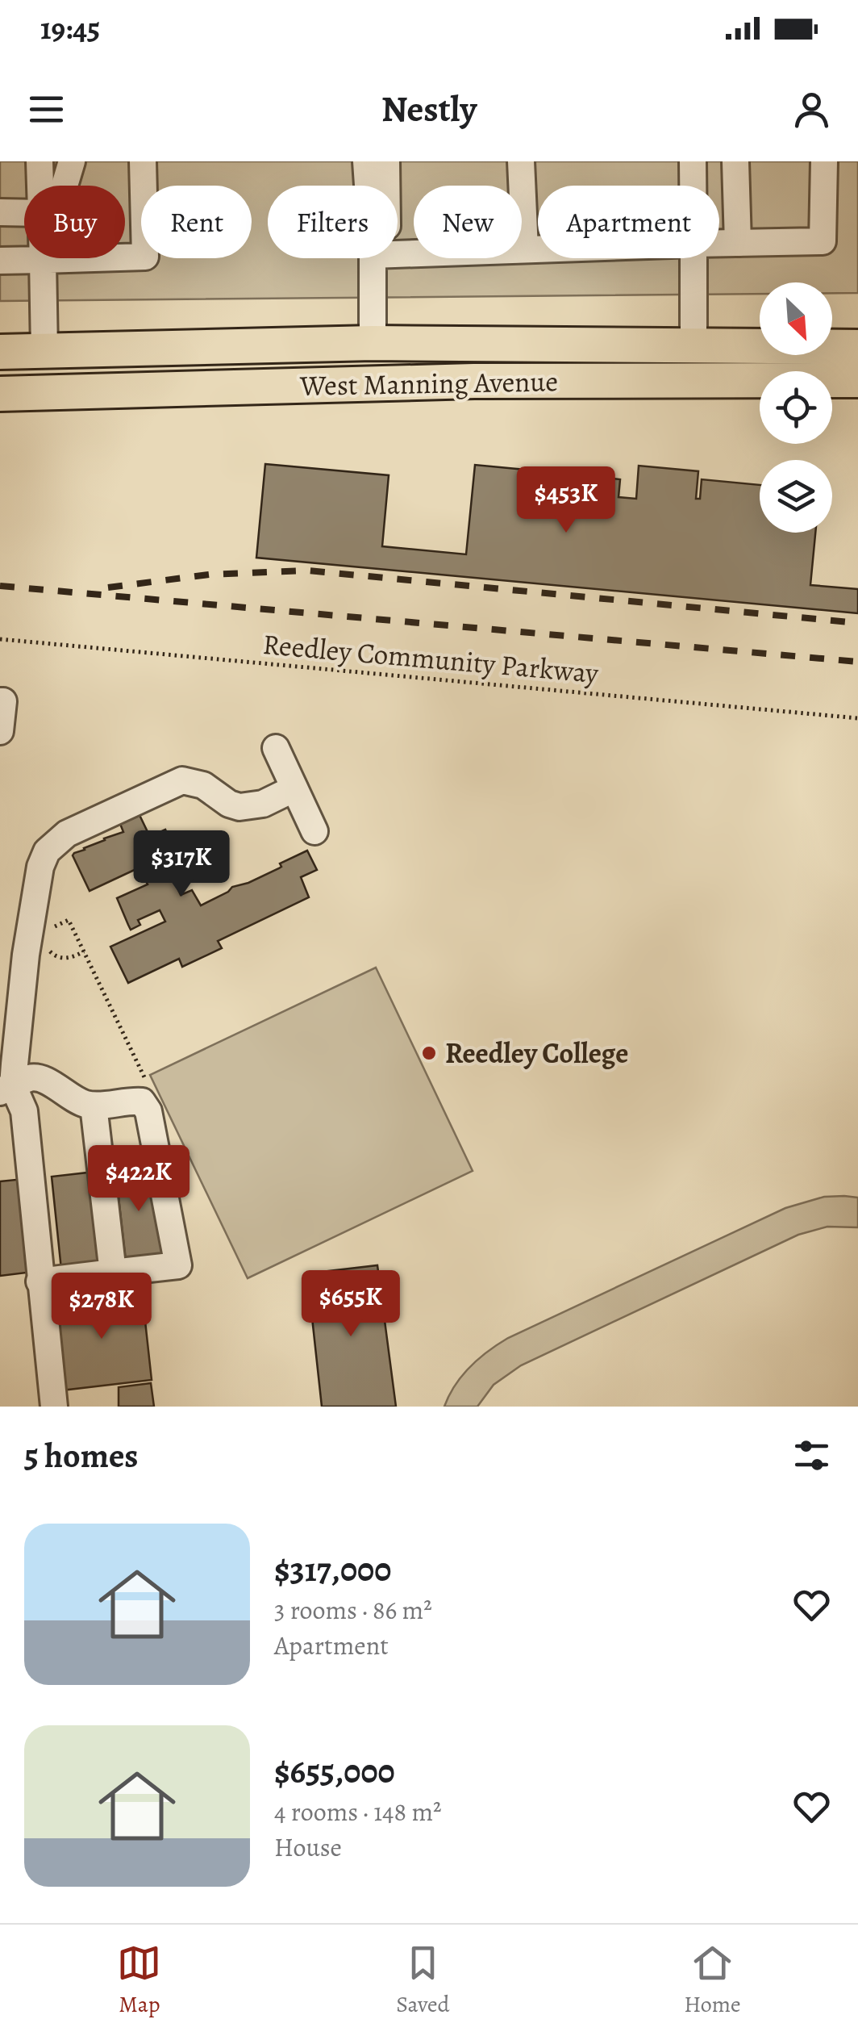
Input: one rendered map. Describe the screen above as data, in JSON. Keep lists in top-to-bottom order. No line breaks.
{"streets":{"main road":["West Manning Avenue"],"path":["Reedley Community Parkway"]},"places":["Reedley College"],"north":"bottom right","page":{"status":"19:45","header":"Nestly","chip":["Buy","Rent","Filters","New","Apartment"],"price":["$453K","$317K","$422K","$655K","$278K"],"heading":"5 homes","list":[{"name":"$317,000","note":"3 rooms · 86 m² · Apartment"},{"name":"$655,000","note":"4 rooms · 148 m² · House"}],"tabs":["Map","Saved","Home"]}}
